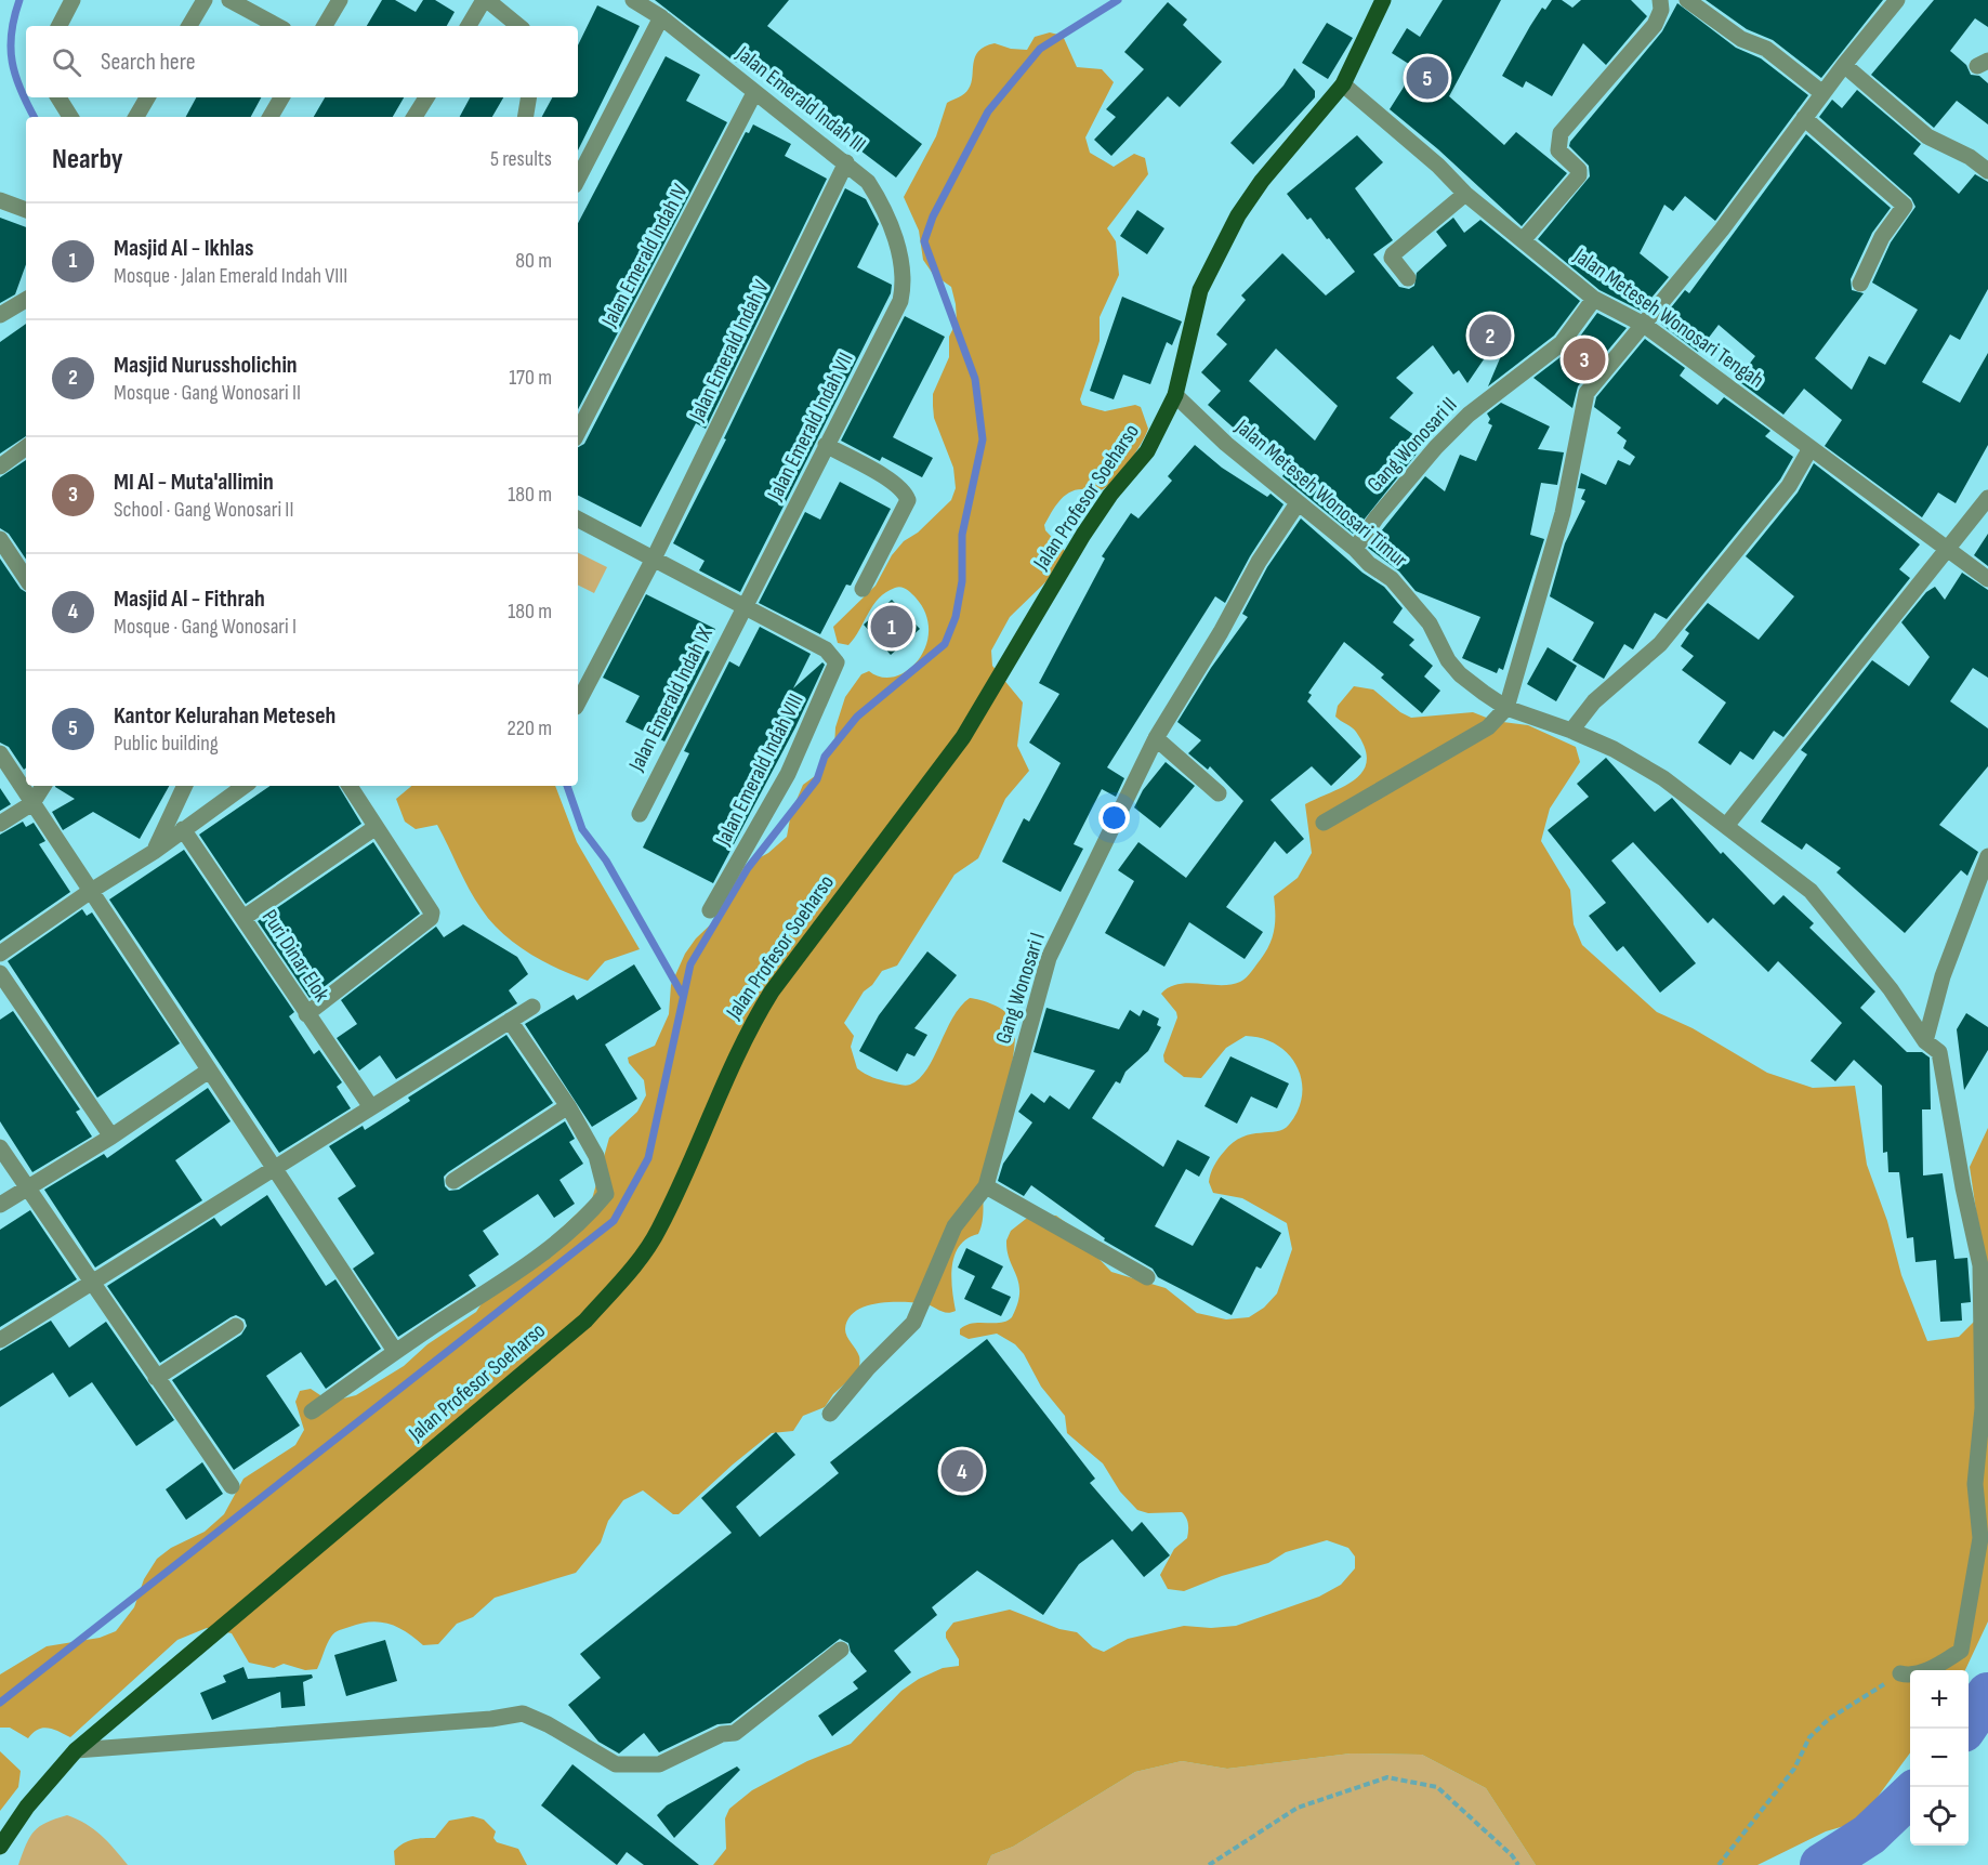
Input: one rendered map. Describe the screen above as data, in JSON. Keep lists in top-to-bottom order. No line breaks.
{"streets":{"main road":["Jalan Profesor Soeharso"],"street":["Jalan Emerald Indah III","Jalan Emerald Indah IV","Jalan Meteseh Wonosari Tengah","Jalan Emerald Indah V","Jalan Emerald Indah VII","Gang Wonosari II","Jalan Meteseh Wonosari Timur","Jalan Emerald Indah IX","Jalan Emerald Indah VIII","Puri Dinar Elok","Gang Wonosari I"]},"crossings":[["Jalan Emerald Indah III","Jalan Emerald Indah IV"],["Jalan Emerald Indah III","Jalan Emerald Indah V"],["Jalan Emerald Indah III","Jalan Emerald Indah VII"],["Jalan Meteseh Wonosari Tengah","Gang Wonosari II"],["Jalan Meteseh Wonosari Tengah","Jalan Profesor Soeharso"],["Jalan Emerald Indah VII","Jalan Emerald Indah IX"],["Jalan Emerald Indah VII","Jalan Emerald Indah VIII"],["Gang Wonosari II","Jalan Meteseh Wonosari Timur"],["Jalan Meteseh Wonosari Timur","Jalan Profesor Soeharso"],["Jalan Meteseh Wonosari Timur","Gang Wonosari I"],["Jalan Emerald Indah IX","Jalan Emerald Indah VIII"]],"page":{"search":"Search here","pins":["5","2","3","1","4"],"heading":["Nearby","5 results"],"list":[{"mark":"1","name":"Masjid Al - Ikhlas","note":"Mosque · Jalan Emerald Indah VIII","value":"80 m"},{"mark":"2","name":"Masjid Nurussholichin","note":"Mosque · Gang Wonosari II","value":"170 m"},{"mark":"3","name":"MI Al - Muta'allimin","note":"School · Gang Wonosari II","value":"180 m"},{"mark":"4","name":"Masjid Al - Fithrah","note":"Mosque · Gang Wonosari I","value":"180 m"},{"mark":"5","name":"Kantor Kelurahan Meteseh","note":"Public building","value":"220 m"}],"map_buttons":["+","−"]}}
